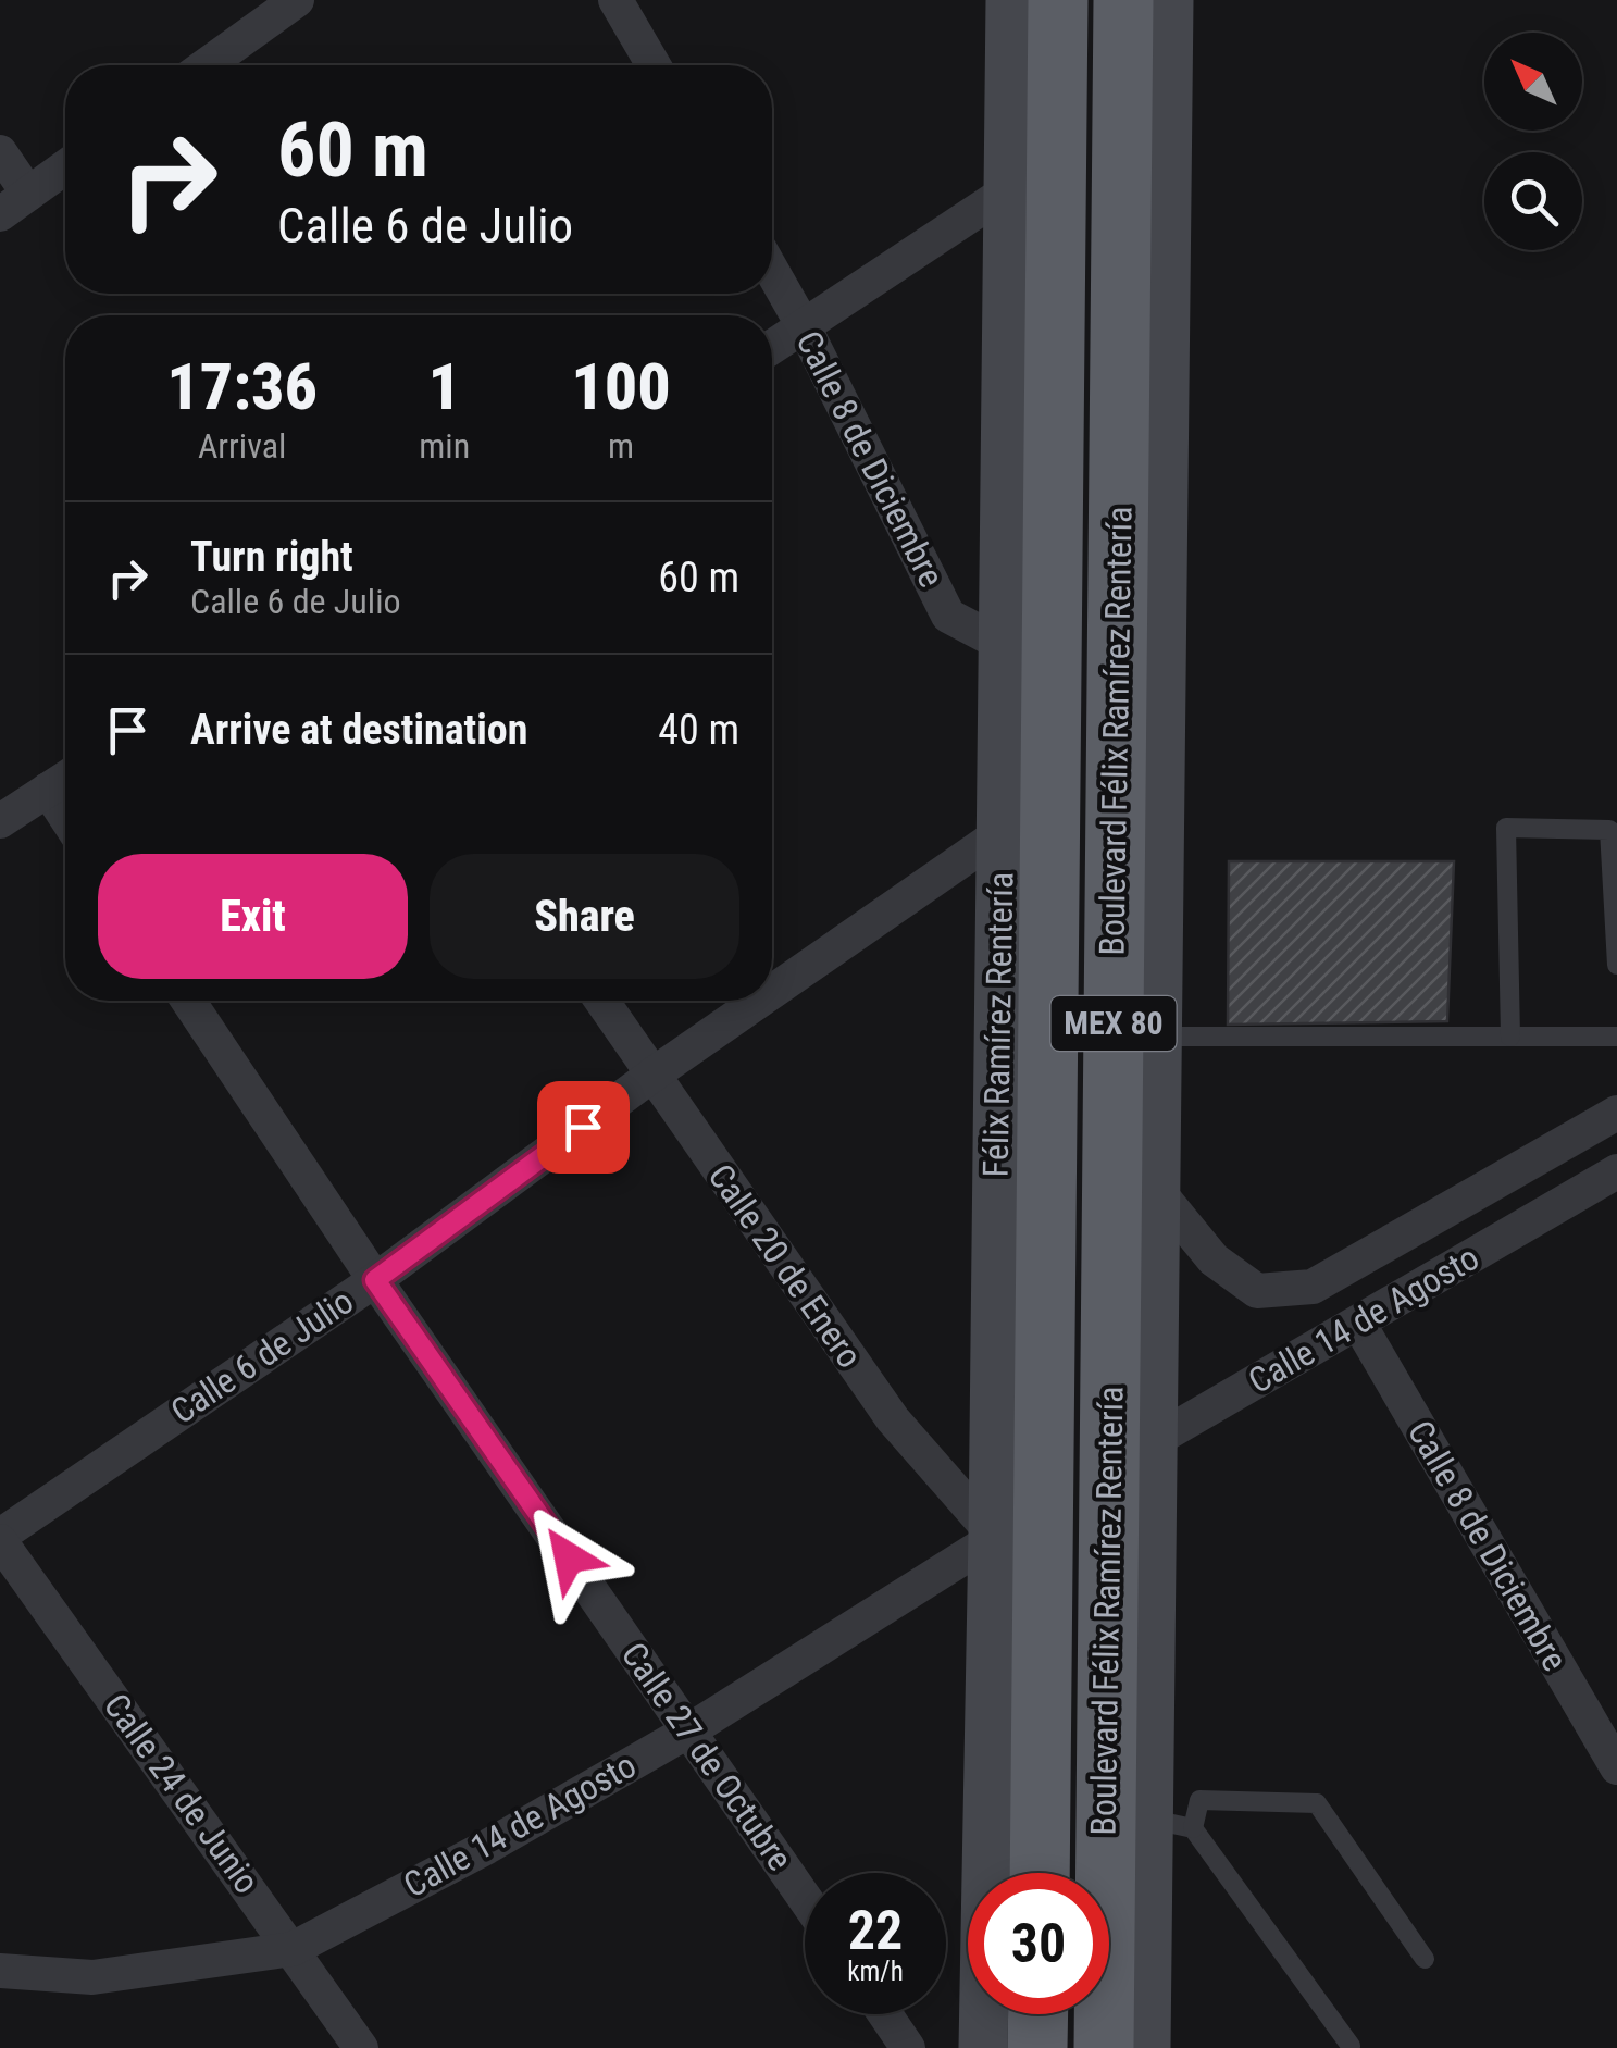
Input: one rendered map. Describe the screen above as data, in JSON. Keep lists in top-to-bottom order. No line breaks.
{"streets":{"highway":["Boulevard Félix Ramírez Rentería","MEX 80"],"main road":["Félix Ramírez Rentería"],"street":["Calle 8 de Diciembre","Calle 20 de Enero","Calle 14 de Agosto","Calle 6 de Julio","Calle 27 de Octubre","Calle 24 de Junio"]},"crossings":[["Calle 8 de Diciembre","Félix Ramírez Rentería"],["Calle 8 de Diciembre","Calle 14 de Agosto"],["Boulevard Félix Ramírez Rentería","Calle 14 de Agosto"],["Félix Ramírez Rentería","Calle 20 de Enero"],["Félix Ramírez Rentería","Calle 14 de Agosto"],["Félix Ramírez Rentería","Calle 6 de Julio"],["Calle 20 de Enero","Calle 14 de Agosto"],["Calle 20 de Enero","Calle 6 de Julio"],["Calle 14 de Agosto","Calle 27 de Octubre"],["Calle 14 de Agosto","Calle 24 de Junio"],["Calle 6 de Julio","Calle 27 de Octubre"],["Calle 6 de Julio","Calle 24 de Junio"]],"north":"top left","page":{"turn":["60 m","Calle 6 de Julio"],"eta":["17:36","Arrival","1","min","100","m"],"list":[{"name":"Turn right","note":"Calle 6 de Julio","value":"60 m"},{"name":"Arrive at destination","value":"40 m"}],"buttons":["Exit","Share"],"speed":"22 km/h","limit":"30"}}
